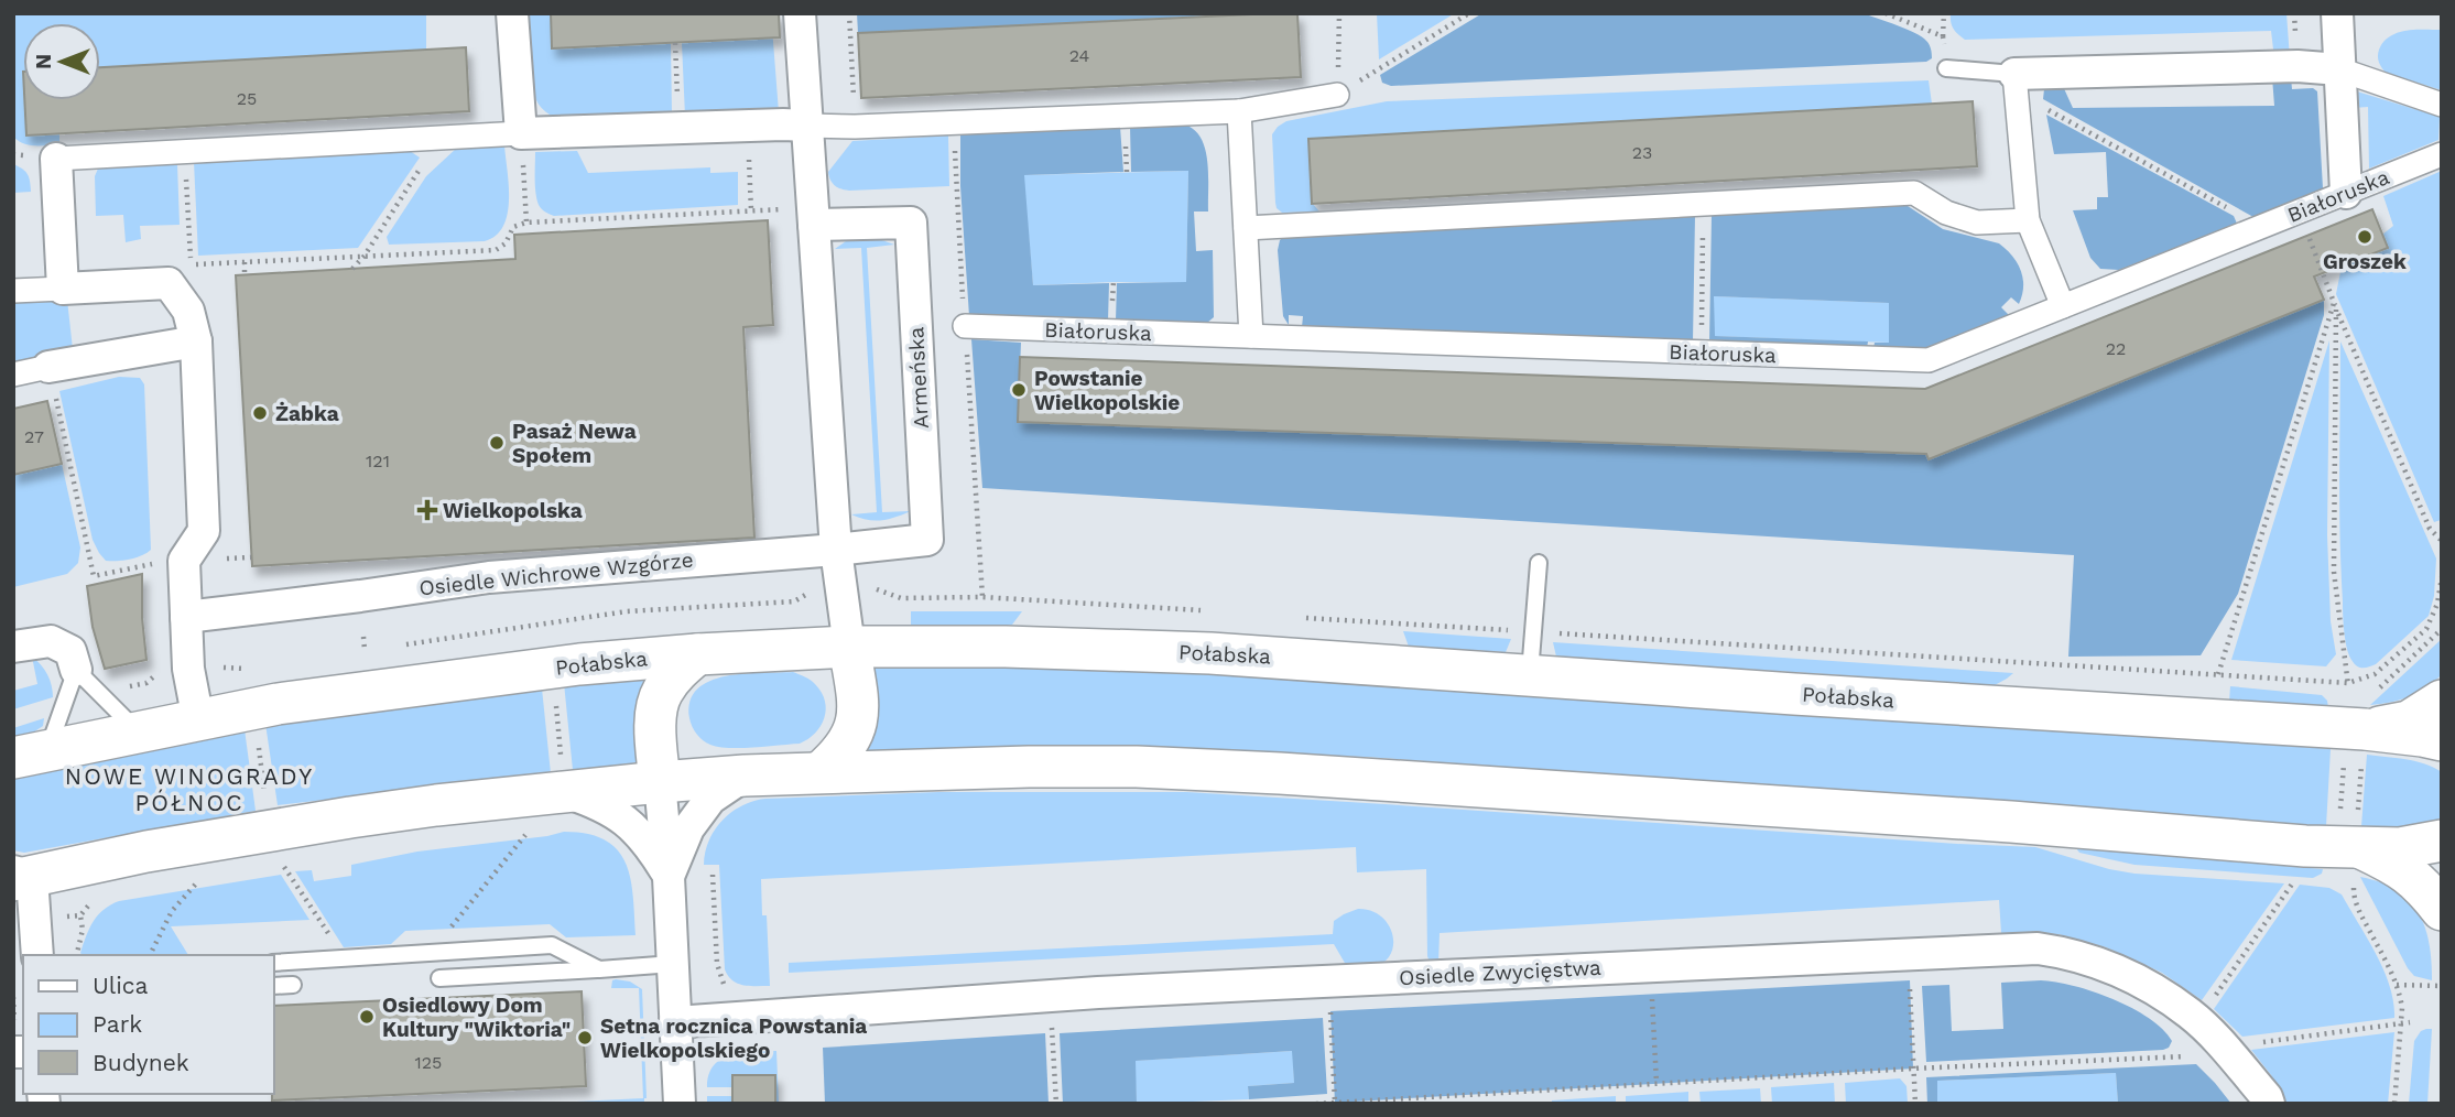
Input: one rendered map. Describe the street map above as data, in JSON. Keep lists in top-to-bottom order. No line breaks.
{"streets":{"street":["Białoruska","Armeńska","Osiedle Wichrowe Wzgórze","Połabska","Osiedle Zwycięstwa"]},"crossings":[["Armeńska","Osiedle Wichrowe Wzgórze"]],"districts":["NOWE WINOGRADY PÓŁNOC"],"places":{"other":["Groszek","Powstanie Wielkopolskie","Żabka","Pasaż Newa Społem","Osiedlowy Dom Kultury \"Wiktoria\"","Setna rocznica Powstania Wielkopolskiego"],"health":["Wielkopolska"]},"house_numbers":["24","25","23","22","27","121","125"],"legend":["Ulica","Park","Budynek"],"north":"left"}
